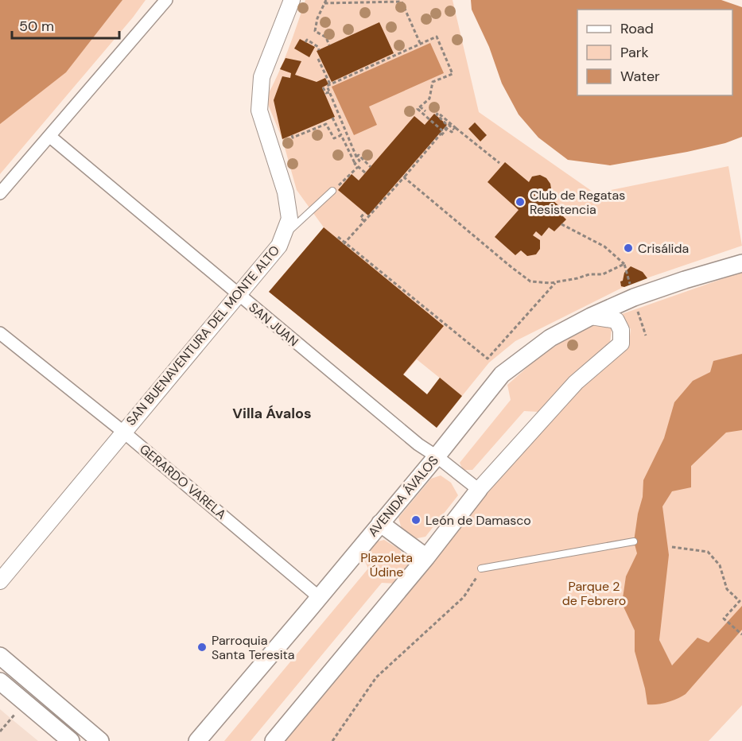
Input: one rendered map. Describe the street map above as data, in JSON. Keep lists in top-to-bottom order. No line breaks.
{"streets":{"main road":["AVENIDA ÁVALOS"],"street":["SAN JUAN","SAN BUENAVENTURA DEL MONTE ALTO","GERARDO VARELA"]},"crossings":[["SAN JUAN","SAN BUENAVENTURA DEL MONTE ALTO"],["SAN JUAN","AVENIDA ÁVALOS"],["SAN BUENAVENTURA DEL MONTE ALTO","GERARDO VARELA"],["GERARDO VARELA","AVENIDA ÁVALOS"]],"districts":["Villa Ávalos"],"parks":["Plazoleta Údine","Parque 2 de Febrero"],"places":["Club de Regatas Resistencia","Crisálida","León de Damasco","Parroquia Santa Teresita"],"legend":["Road","Park","Water"],"scale_bar":"50 m"}
